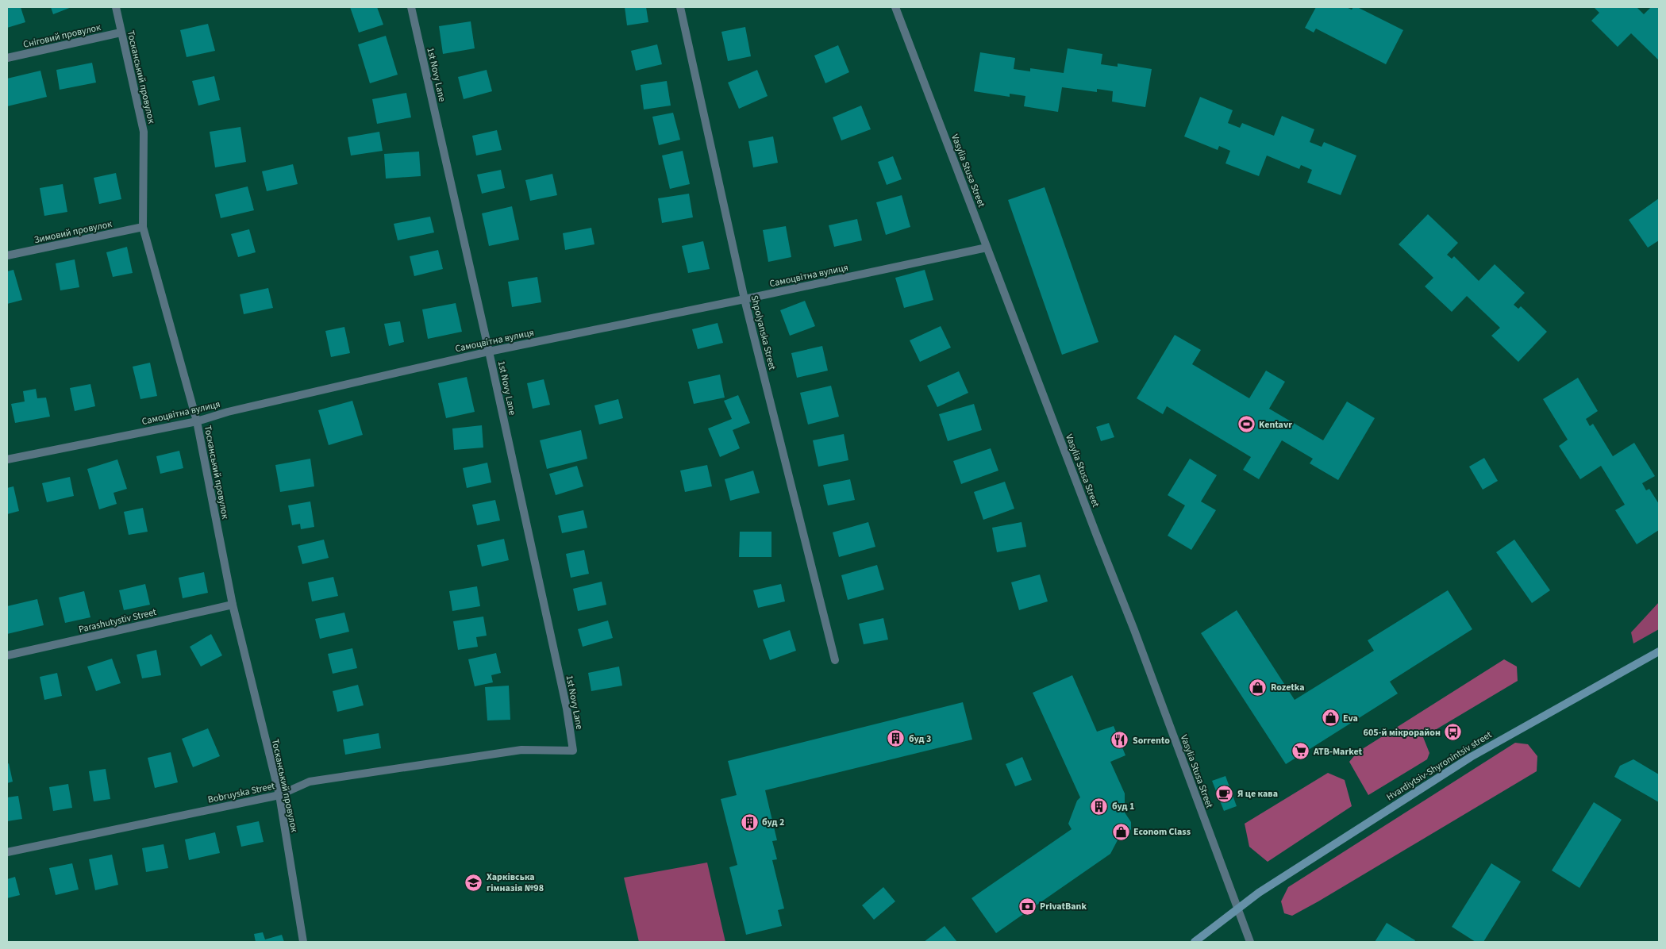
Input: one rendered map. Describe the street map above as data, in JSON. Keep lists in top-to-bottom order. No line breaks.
{"streets":{"main road":["Hvardiytsiv-Shyronintsiv street"],"street":["Сніговий провулок","1st Novy Lane","Тосканський провулок","Vasylia Stusa Street","Зимовий провулок","Самоцвітна вулиця","Shpolyanska Street","Parashutystiv Street","Bobruyska Street"]},"crossings":[["Сніговий провулок","Тосканський провулок"],["1st Novy Lane","Самоцвітна вулиця"],["1st Novy Lane","Bobruyska Street"],["Тосканський провулок","Зимовий провулок"],["Тосканський провулок","Самоцвітна вулиця"],["Тосканський провулок","Parashutystiv Street"],["Тосканський провулок","Bobruyska Street"],["Vasylia Stusa Street","Самоцвітна вулиця"],["Vasylia Stusa Street","Hvardiytsiv-Shyronintsiv street"],["Самоцвітна вулиця","Shpolyanska Street"]],"places":{"sports":["Kentavr"],"shop":["Rozetka","Eva","Econom Class"],"bus stop":["605-й мікрорайон"],"building":["буд 3","буд 1","буд 2"],"restaurant":["Sorrento"],"supermarket":["ATB-Market"],"cafe":["Я це кава"],"school or university":["Харківська гімназія №98"],"bank":["PrivatBank"]}}
